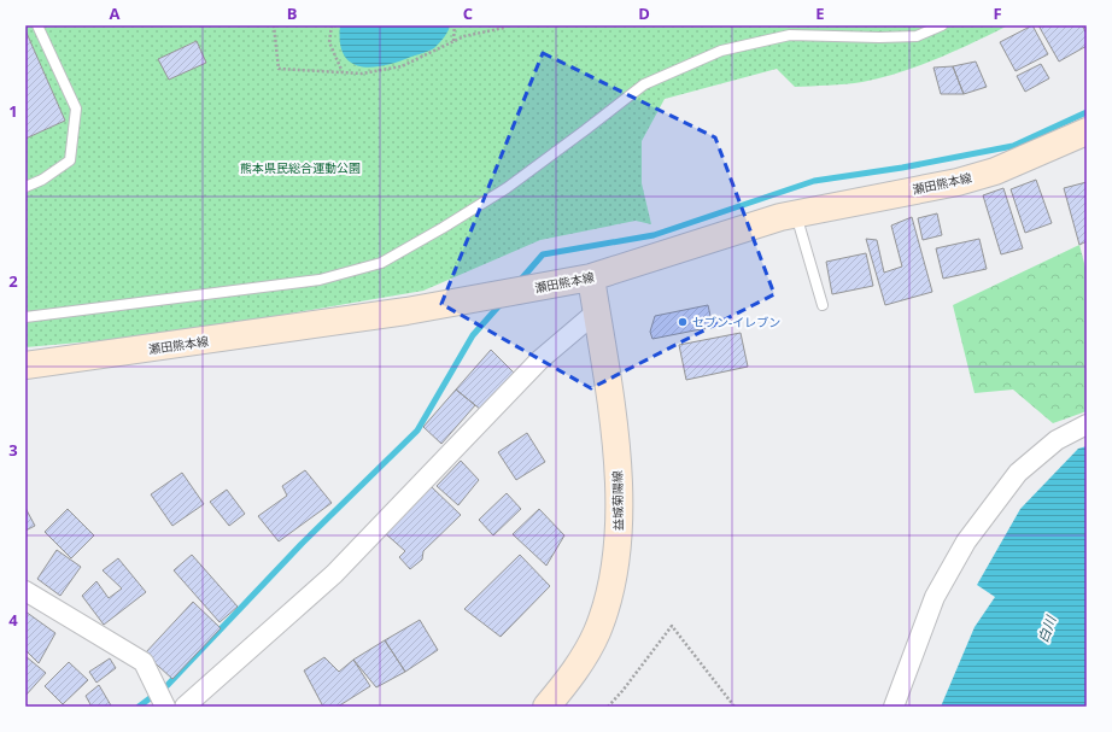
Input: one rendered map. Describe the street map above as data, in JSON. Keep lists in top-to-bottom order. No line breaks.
{"streets":{"main road":["瀬田熊本線","益城菊陽線"]},"crossings":[["瀬田熊本線","益城菊陽線"]],"water":["白川"],"parks":["熊本県民総合運動公園"],"places":["セブン-イレブン"],"grid":{"columns":["A","B","C","D","E","F"],"rows":["1","2","3","4"]}}
